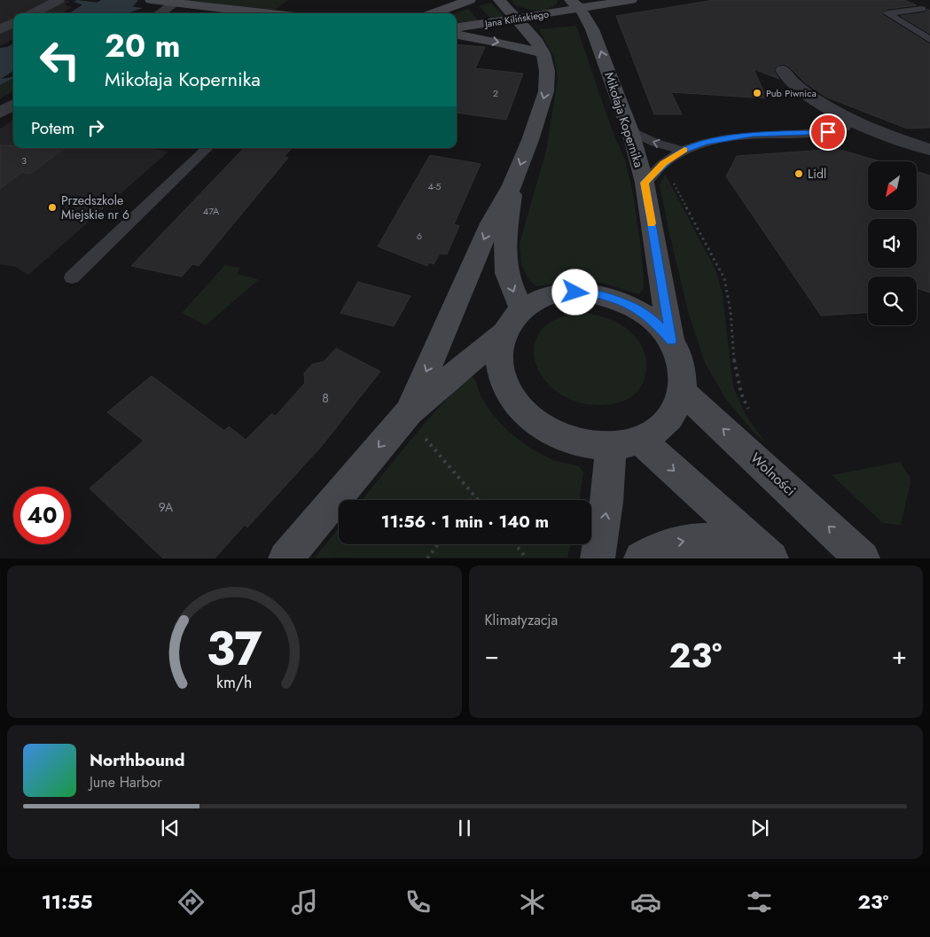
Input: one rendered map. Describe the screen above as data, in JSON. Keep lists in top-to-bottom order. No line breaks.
{"streets":{"main road":["Jana Kilińskiego","Mikołaja Kopernika","Wolności"]},"crossings":[["Jana Kilińskiego","Mikołaja Kopernika"]],"one_way":["Mikołaja Kopernika"],"places":["Pub Piwnica","Lidl","Przedszkole Miejskie nr 6"],"house_numbers":["2","3","4-5","47A","6","8","9A"],"north":"bottom left","page":{"turn":["20 m","Mikołaja Kopernika"],"then":"Potem","limit":"40","trip":"11:56 · 1 min · 140 m","tile":"Klimatyzacja","heat":["−","23°","+"],"song":["Northbound","June Harbor"],"tabs":["11:55","23°"],"gauge":["37","km/h"]}}
